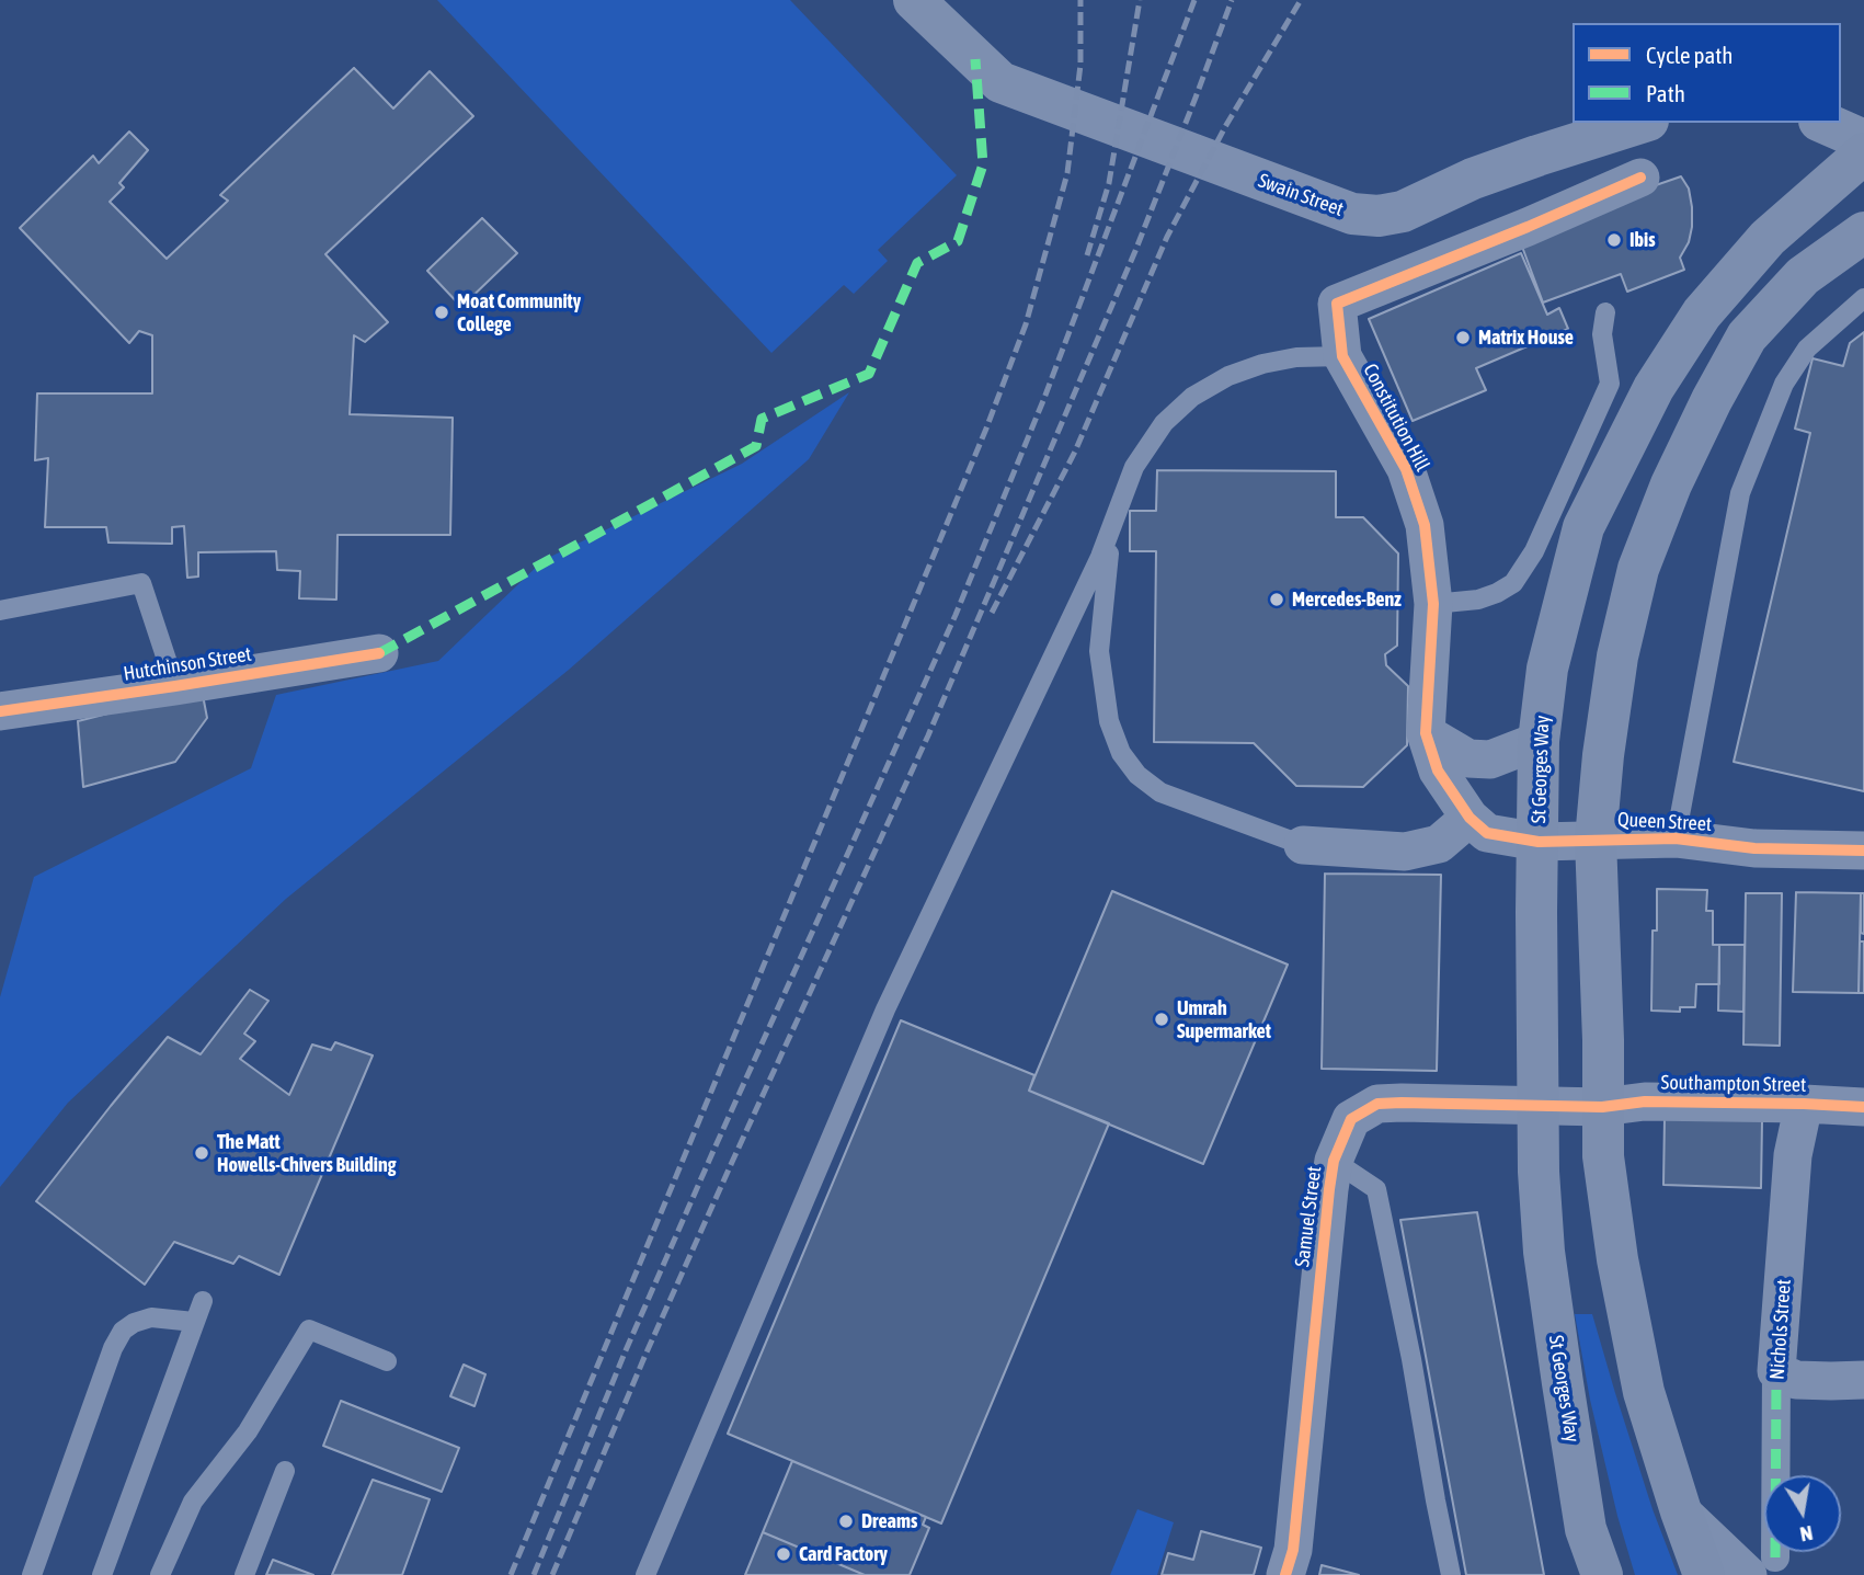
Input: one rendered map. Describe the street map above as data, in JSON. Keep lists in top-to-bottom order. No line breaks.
{"streets":{"main road":["St Georges Way"],"street":["Swain Street","Constitution Hill","Hutchinson Street","Queen Street","Southampton Street","Samuel Street","Nichols Street"]},"crossings":[["Constitution Hill","Queen Street"],["St Georges Way","Queen Street"],["St Georges Way","Samuel Street"],["Southampton Street","Samuel Street"],["Southampton Street","Nichols Street"]],"places":["Ibis","Moat Community College","Matrix House","Mercedes-Benz","Umrah Supermarket","The Matt Howells-Chivers Building","Dreams","Card Factory"],"legend":["Cycle path","Path"],"north":"bottom"}
